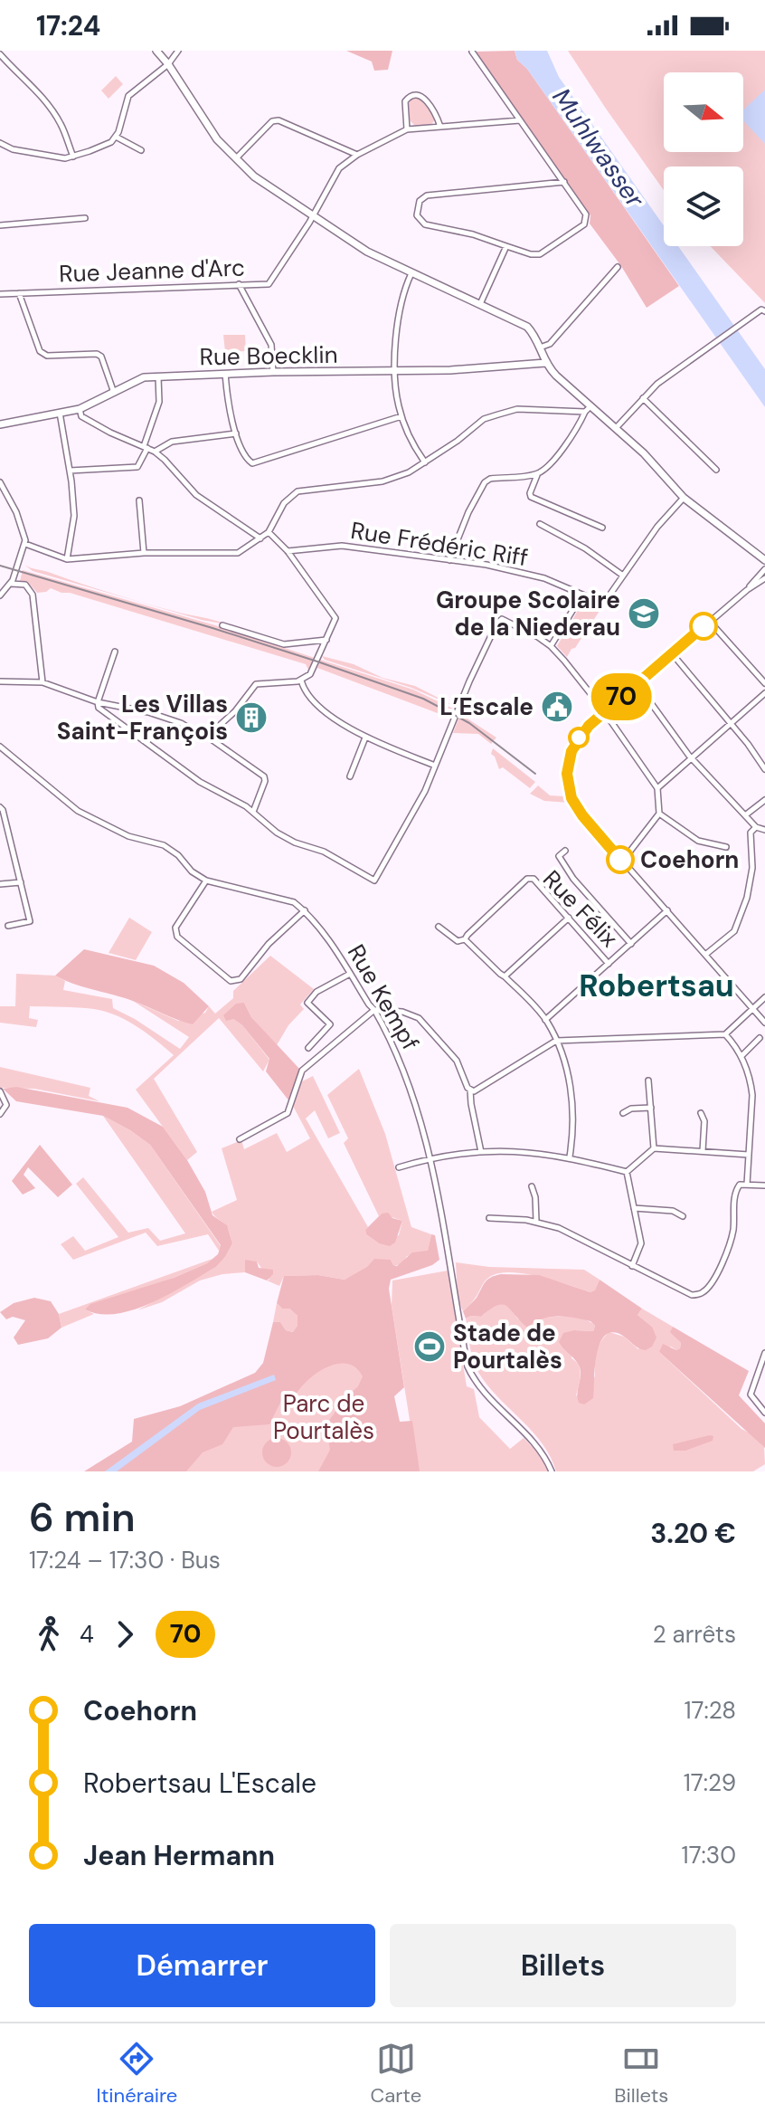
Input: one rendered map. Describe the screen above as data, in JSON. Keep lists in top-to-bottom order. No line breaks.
{"streets":{"main road":["Rue Boecklin"],"street":["Rue Jeanne d'Arc","Rue Frédéric Riff","Rue Félix","Rue Kempf"]},"districts":["Robertsau"],"water":["Muhlwasser"],"parks":["Parc de Pourtalès"],"places":{"school or university":["Groupe Scolaire de la Niederau"],"public building":["L’Escale"],"building":["Les Villas Saint-François"],"other":["Coehorn"],"sports":["Stade de Pourtalès"]},"lines":["bus line 70"],"north":"right","page":{"status":"17:24","on_map":"70","heading":["6 min","17:24 – 17:30 · Bus","3.20 €"],"legs":["4","70","2 arrêts"],"list":[{"name":"Coehorn","value":"17:28"},{"name":"Robertsau L'Escale","value":"17:29"},{"name":"Jean Hermann","value":"17:30"}],"buttons":["Démarrer","Billets"],"tabs":["Itinéraire","Carte","Billets"]}}
